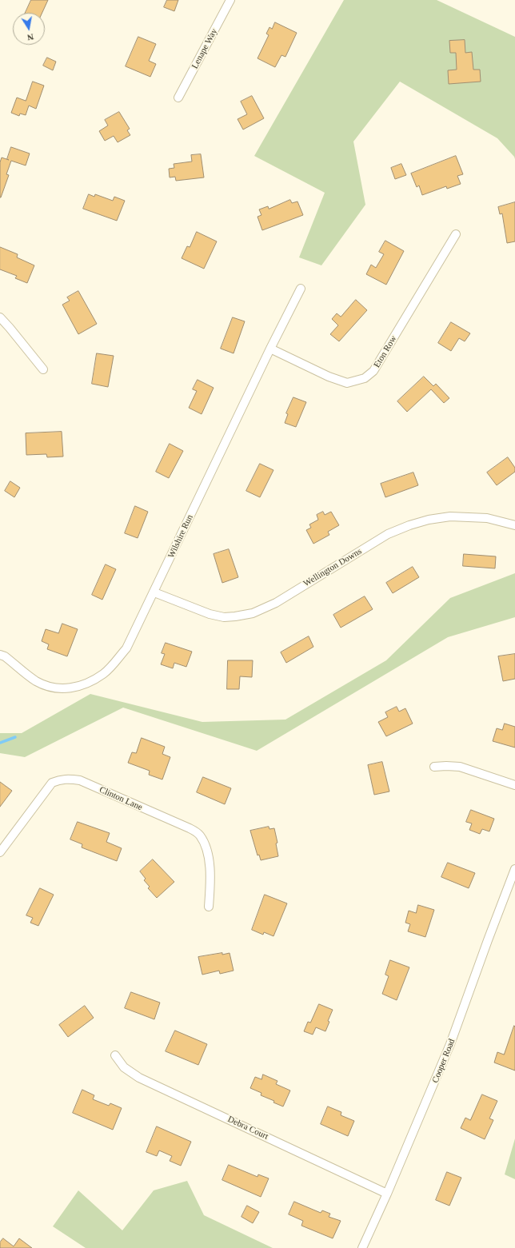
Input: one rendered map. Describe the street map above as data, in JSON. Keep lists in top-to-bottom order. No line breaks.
{"streets":{"street":["Lenape Way","Eton Row","Wilshire Run","Wellington Downs","Clinton Lane","Cooper Road","Debra Court"]},"crossings":[["Eton Row","Wilshire Run"],["Wilshire Run","Wellington Downs"],["Cooper Road","Debra Court"]],"north":"bottom"}
